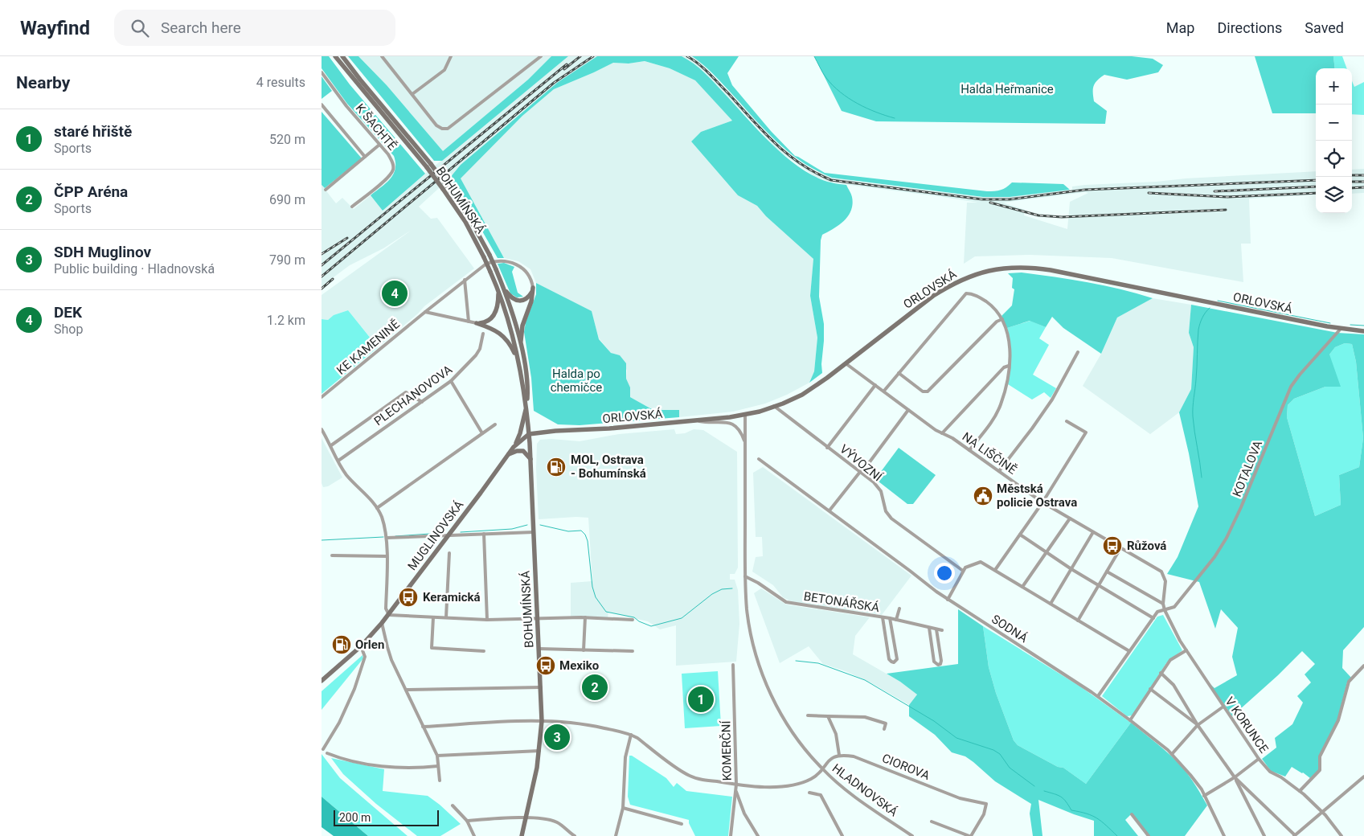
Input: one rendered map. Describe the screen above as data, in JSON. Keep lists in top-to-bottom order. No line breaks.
{"streets":{"main road":["BOHUMÍNSKÁ","ORLOVSKÁ","MUGLINOVSKÁ"],"street":["K ŠACHTĚ","KE KAMENINĚ","PLECHANOVOVA","NA LIŠČINĚ","VÝVOZNÍ","KOTALOVA","BETONÁŘSKÁ","SODNÁ","V KORUNCE","KOMERČNÍ","CIOROVA","HLADNOVSKÁ"]},"crossings":[["BOHUMÍNSKÁ","ORLOVSKÁ"],["BOHUMÍNSKÁ","MUGLINOVSKÁ"],["BOHUMÍNSKÁ","HLADNOVSKÁ"],["ORLOVSKÁ","NA LIŠČINĚ"],["ORLOVSKÁ","VÝVOZNÍ"],["ORLOVSKÁ","KOTALOVA"],["ORLOVSKÁ","MUGLINOVSKÁ"],["NA LIŠČINĚ","V KORUNCE"],["KOTALOVA","V KORUNCE"],["KOMERČNÍ","HLADNOVSKÁ"]],"parks":["Halda Heřmanice","Halda po chemičce"],"places":{"fuel station":["MOL, Ostrava - Bohumínská","Orlen"],"public building":["Městská policie Ostrava"],"bus stop":["Růžová","Keramická","Mexiko"]},"scale_bar":"200 m","page":{"header":"Wayfind","search":"Search here","nav":["Map","Directions","Saved"],"heading":["Nearby","4 results"],"map_buttons":["+","−"],"list":[{"mark":"1","name":"staré hřiště","note":"Sports","value":"520 m"},{"mark":"2","name":"ČPP Aréna","note":"Sports","value":"690 m"},{"mark":"3","name":"SDH Muglinov","note":"Public building · Hladnovská","value":"790 m"},{"mark":"4","name":"DEK","note":"Shop","value":"1.2 km"}],"pins":["4","2","1","3"],"scale":"200 m"}}
